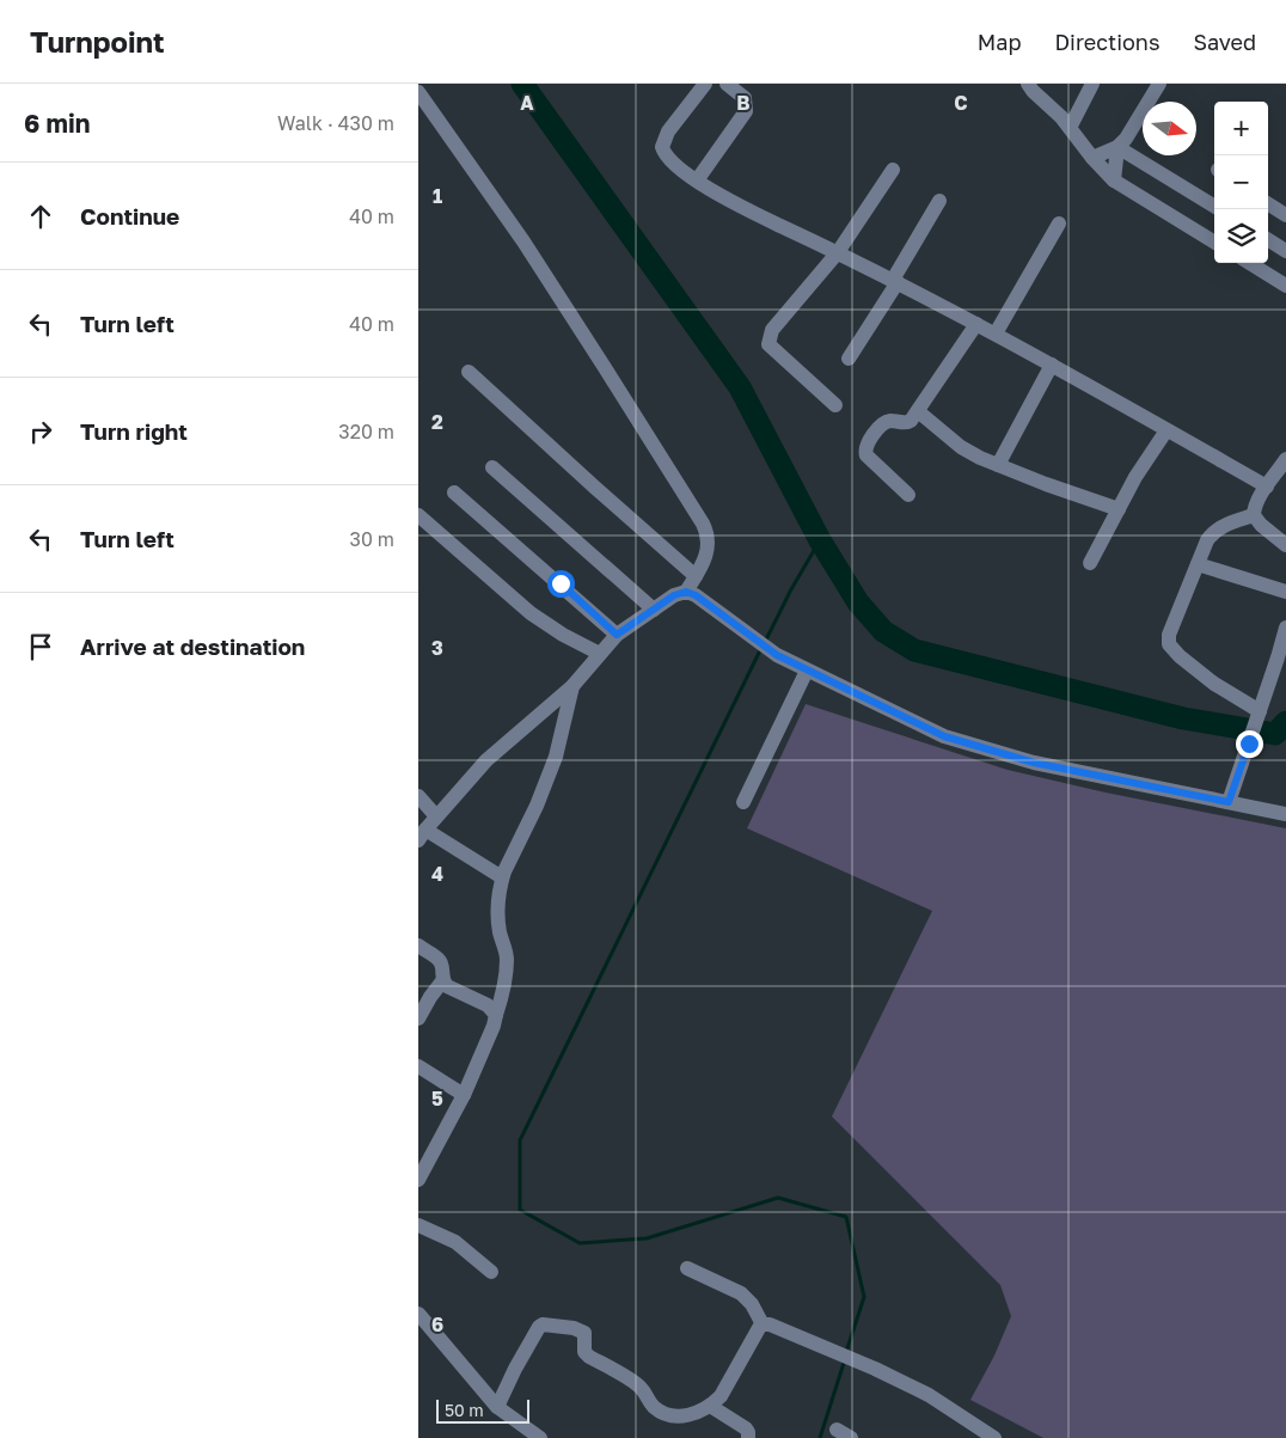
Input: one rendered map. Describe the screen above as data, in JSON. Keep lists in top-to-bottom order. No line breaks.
{"scale_bar":"50 m","north":"right","page":{"header":"Turnpoint","nav":["Map","Directions","Saved"],"heading":["6 min","Walk · 430 m"],"map_buttons":["+","−"],"list":[["Continue","40 m"],["Turn left","40 m"],["Turn right","320 m"],["Turn left","30 m"],"Arrive at destination"],"scale":"50 m"},"grid":{"columns":["A","B","C"],"rows":["1","2","3","4","5","6"]}}
